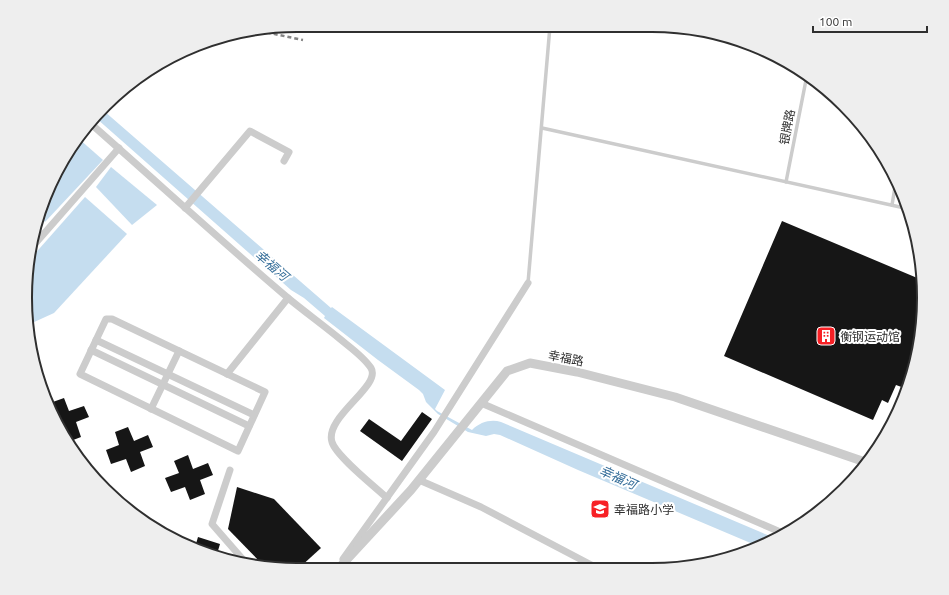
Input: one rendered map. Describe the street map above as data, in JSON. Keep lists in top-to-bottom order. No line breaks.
{"streets":{"street":["幸福路"],"lane":["银牌路"]},"water":["幸福河"],"places":{"building":["衡钢运动馆"],"school or university":["幸福路小学"]},"scale_bar":"100 m"}
